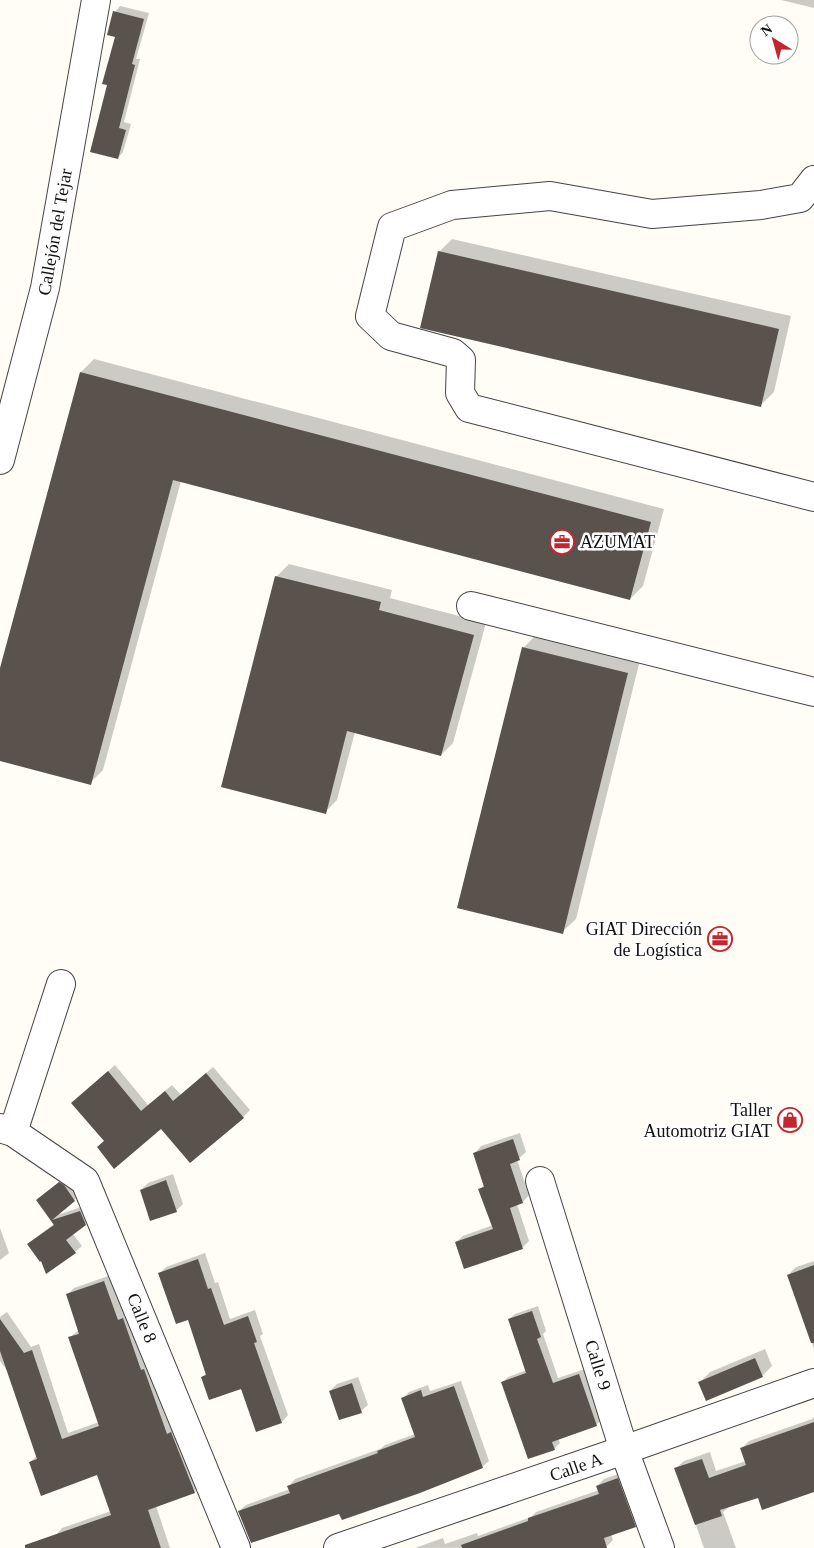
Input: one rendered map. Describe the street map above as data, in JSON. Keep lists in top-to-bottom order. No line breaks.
{"streets":{"street":["Callejón del Tejar","Calle 8","Calle 9","Calle A"]},"crossings":[["Calle 9","Calle A"]],"places":{"office":["AZUMAT","GIAT Dirección de Logística"],"shop":["Taller Automotriz GIAT"]},"north":"top left"}
